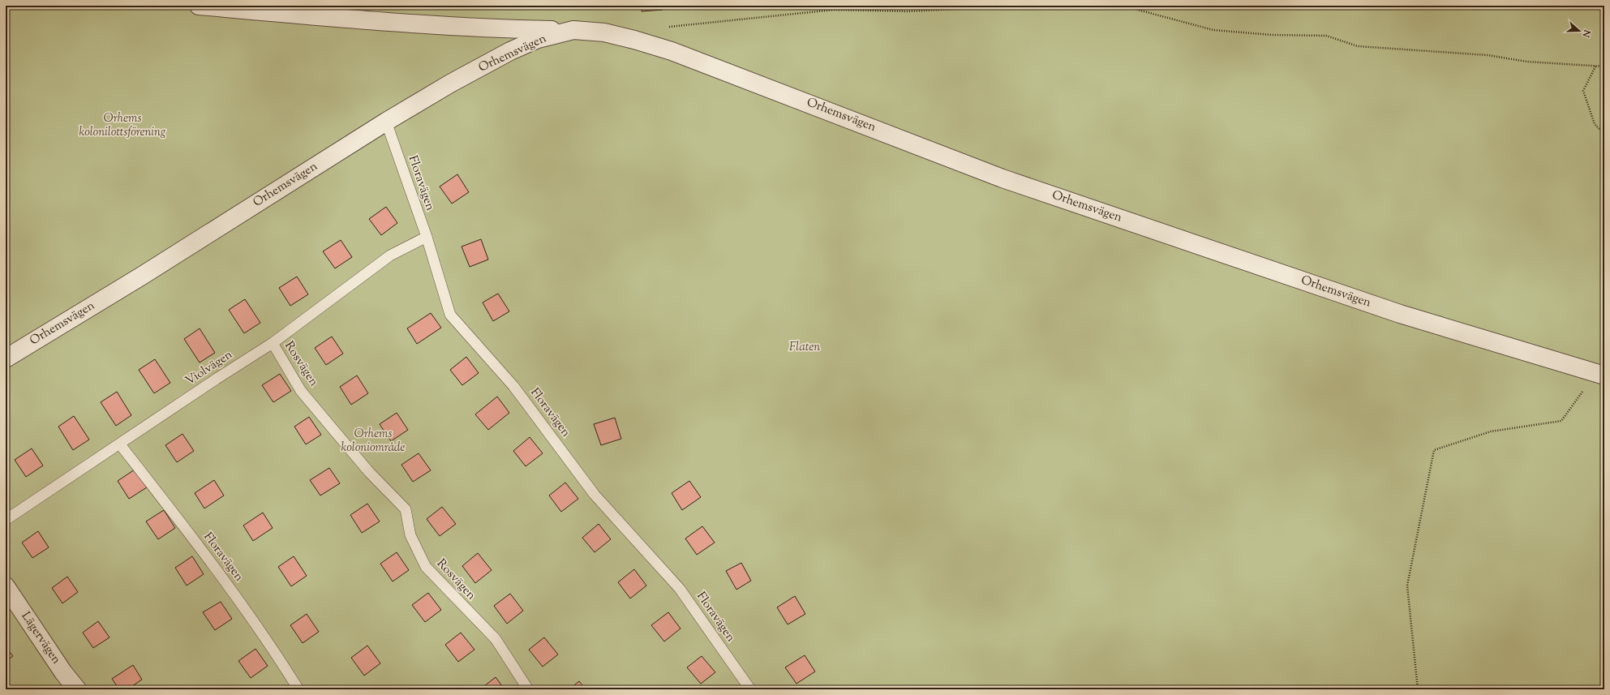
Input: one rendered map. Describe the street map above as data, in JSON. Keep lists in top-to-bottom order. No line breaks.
{"streets":{"street":["Orhemsvägen","Lägervägen"],"lane":["Floravägen","Rosvägen","Violvägen"]},"crossings":[["Orhemsvägen","Floravägen"],["Floravägen","Violvägen"],["Rosvägen","Violvägen"]],"parks":["Orhems kolonilottsförening","Flaten","Orhems koloniområde"],"north":"right"}
